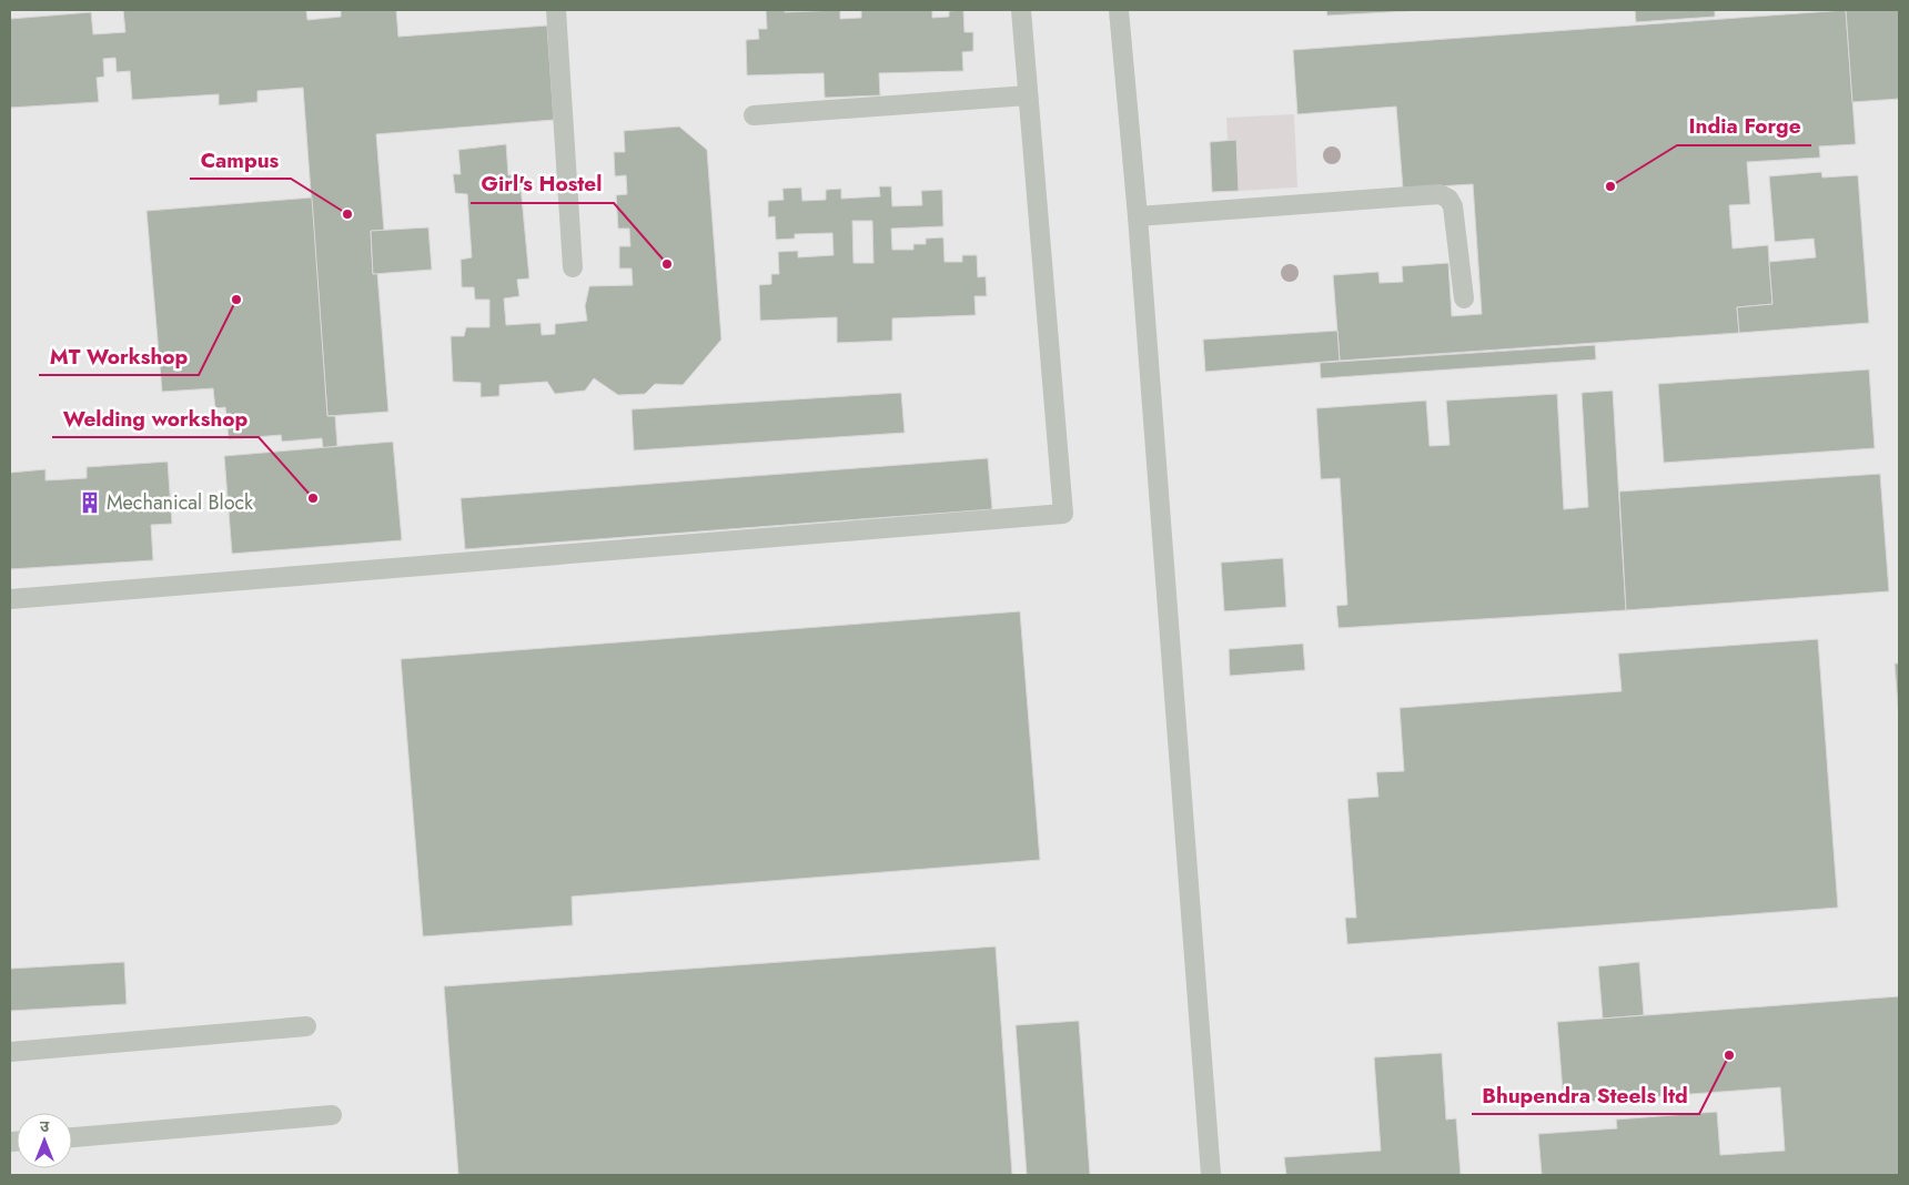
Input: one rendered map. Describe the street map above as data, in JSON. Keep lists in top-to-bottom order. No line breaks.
{"places":{"other":["India Forge","Campus","Girl's Hostel","MT Workshop","Welding workshop","Bhupendra Steels ltd"],"building":["Mechanical Block"]},"north":"top"}
